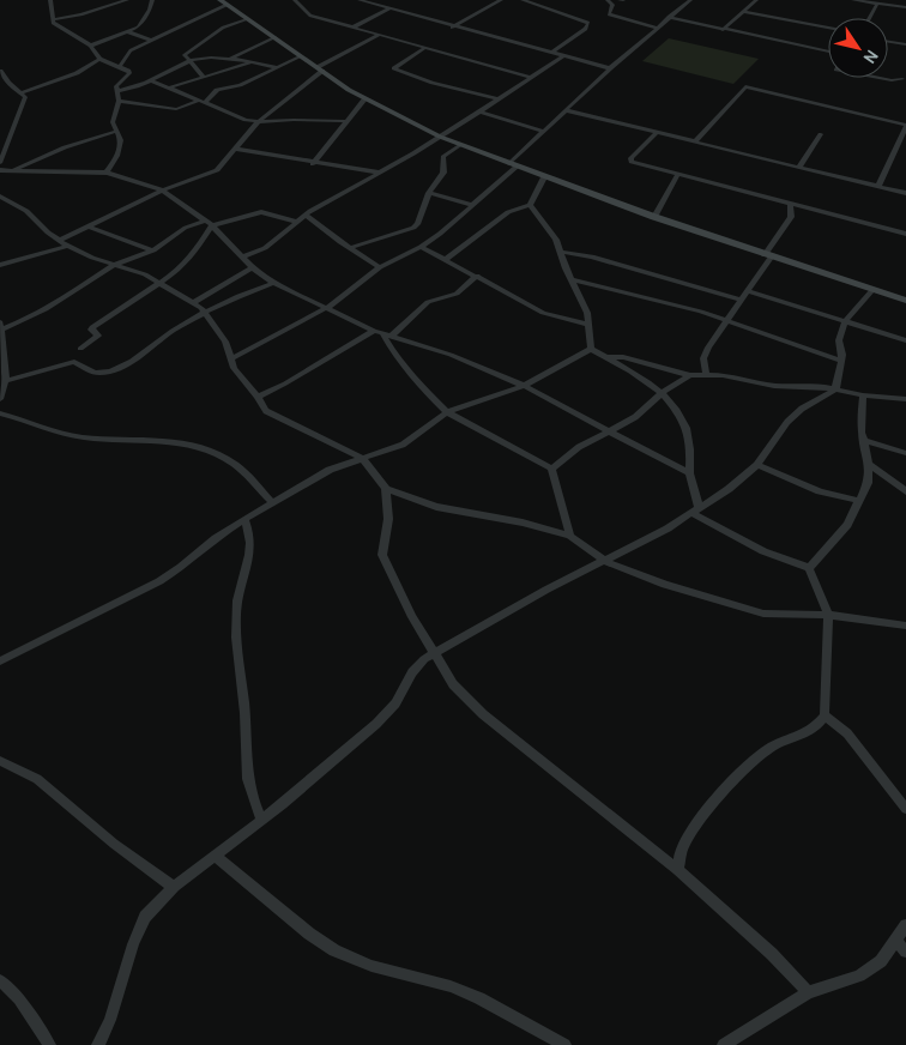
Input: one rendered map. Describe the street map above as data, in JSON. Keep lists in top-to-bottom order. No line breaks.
{"north":"bottom right"}
